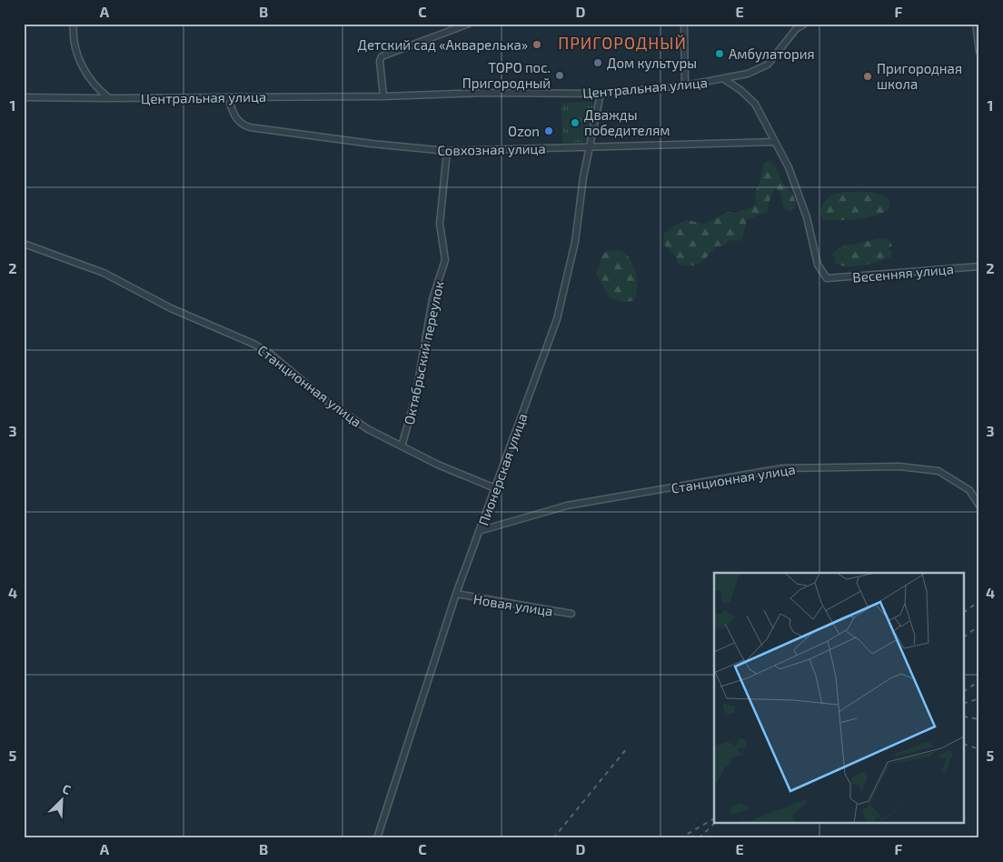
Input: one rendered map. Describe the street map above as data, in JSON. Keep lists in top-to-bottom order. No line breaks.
{"streets":{"street":["Центральная улица","Совхозная улица","Весенняя улица","Октябрьский переулок","Станционная улица","Пионерская улица","Новая улица"]},"crossings":[["Центральная улица","Совхозная улица"],["Центральная улица","Пионерская улица"],["Совхозная улица","Весенняя улица"],["Совхозная улица","Октябрьский переулок"],["Совхозная улица","Пионерская улица"],["Октябрьский переулок","Станционная улица"],["Станционная улица","Пионерская улица"],["Пионерская улица","Новая улица"]],"districts":["ПРИГОРОДНЫЙ"],"places":["Детский сад «Акварелька»","Амбулатория","Дом культуры","ТОРО пос. Пригородный","Пригородная школа","Дважды победителям","Ozon"],"north":"top right","grid":{"columns":["A","B","C","D","E","F"],"rows":["1","2","3","4","5"]}}
